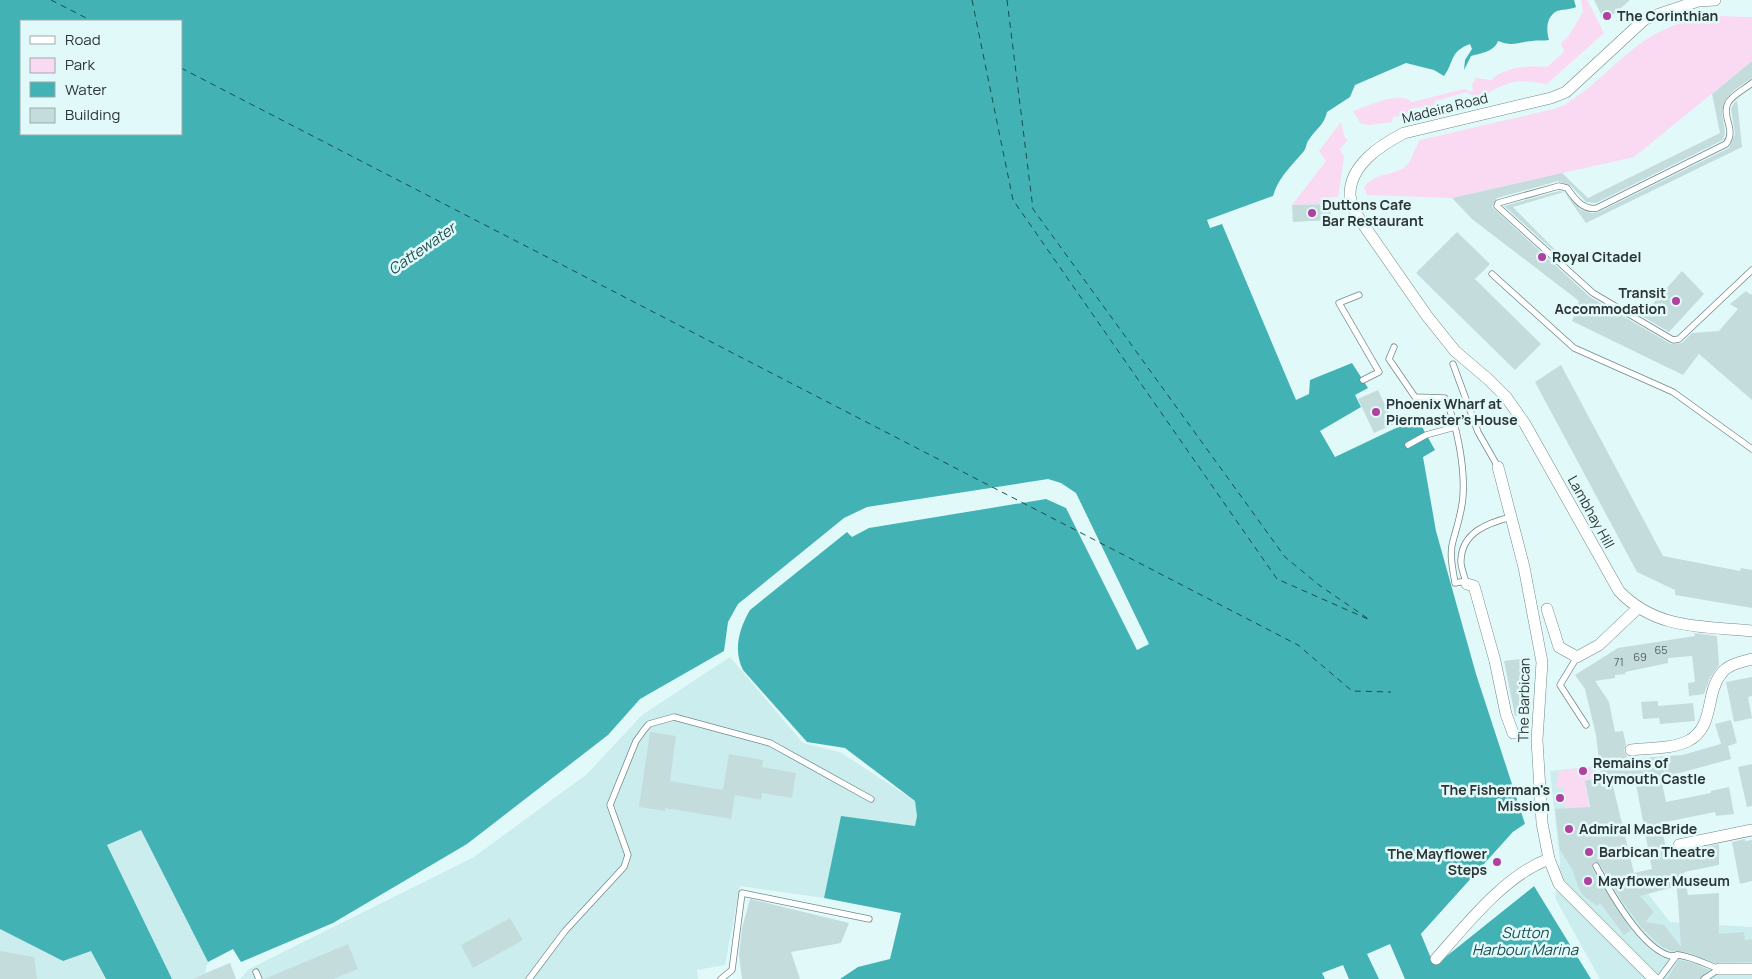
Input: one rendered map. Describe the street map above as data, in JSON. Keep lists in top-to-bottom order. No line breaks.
{"streets":{"street":["Madeira Road","Lambhay Hill","The Barbican"]},"crossings":[["Madeira Road","Lambhay Hill"]],"water":["Cattewater","Sutton Harbour Marina"],"places":["The Corinthian","Duttons Cafe Bar Restaurant","Royal Citadel","Transit Accommodation","Phoenix Wharf at Piermaster's House","Remains of Plymouth Castle","The Fisherman's Mission","Admiral MacBride","Barbican Theatre","The Mayflower Steps","Mayflower Museum"],"house_numbers":["65","69","71"],"legend":["Road","Park","Water","Building"]}
